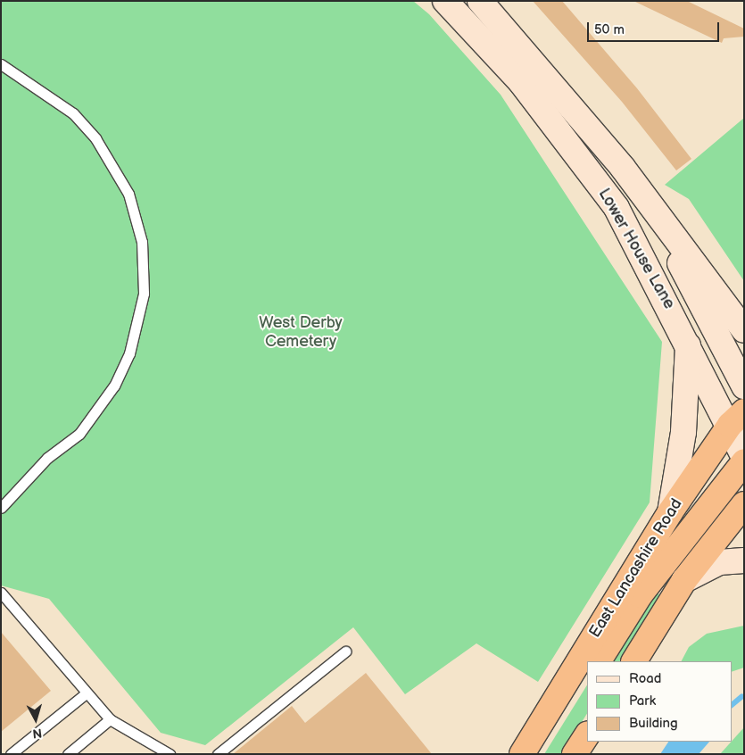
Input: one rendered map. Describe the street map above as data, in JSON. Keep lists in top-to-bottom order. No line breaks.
{"streets":{"highway":["East Lancashire Road"],"street":["Lower House Lane"]},"crossings":[["Lower House Lane","East Lancashire Road"]],"parks":["West Derby Cemetery"],"legend":["Road","Park","Building"],"scale_bar":"50 m","north":"bottom"}
